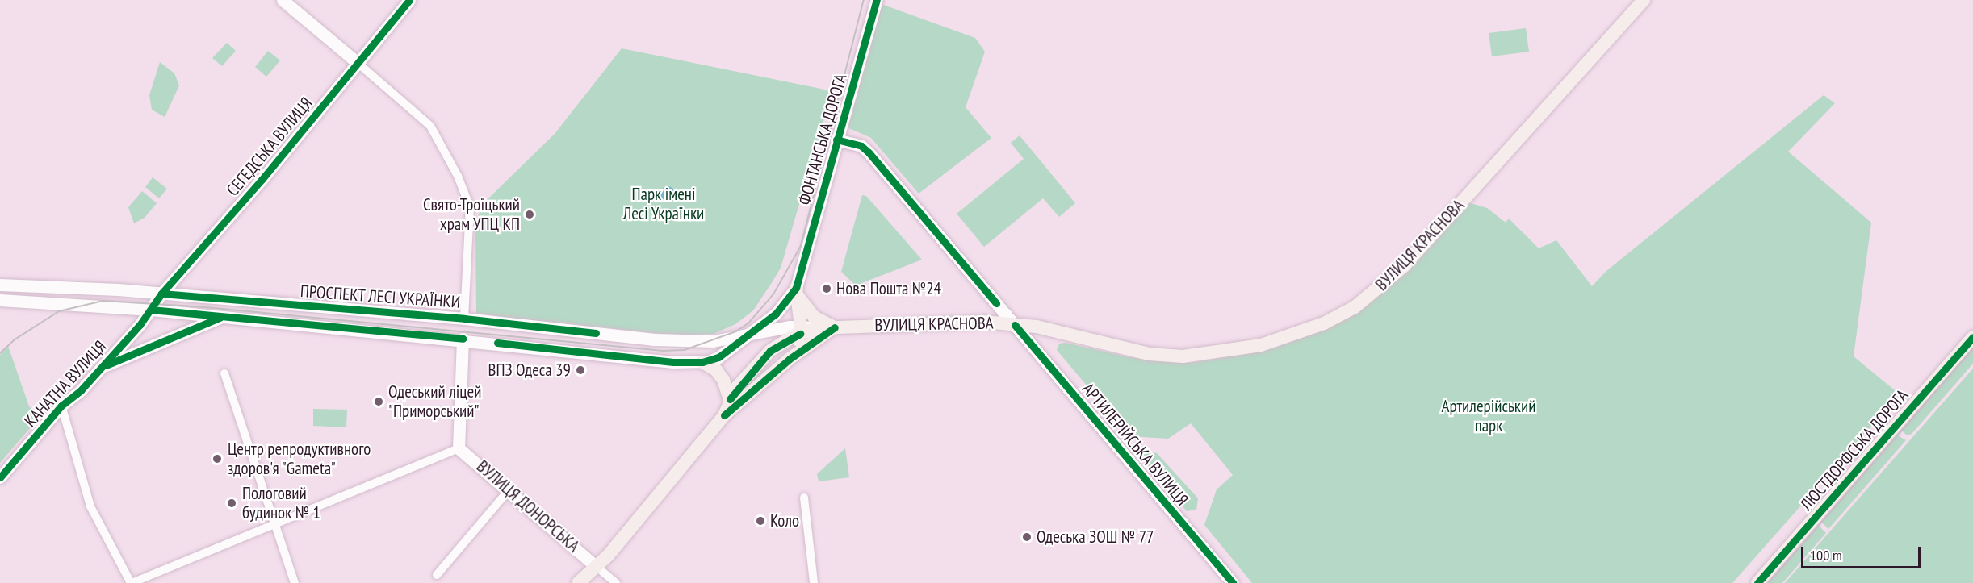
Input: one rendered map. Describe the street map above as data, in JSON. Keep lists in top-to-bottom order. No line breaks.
{"streets":{"main road":["ФОНТАНСЬКА ДОРОГА","СЕГЕДСЬКА ВУЛИЦЯ","ВУЛИЦЯ КРАСНОВА","ПРОСПЕКТ ЛЕСІ УКРАЇНКИ","КАНАТНА ВУЛИЦЯ","АРТИЛЕРІЙСЬКА ВУЛИЦЯ","ЛЮСТДОРФСЬКА ДОРОГА","ВУЛИЦЯ ДОНОРСЬКА"]},"crossings":[["ФОНТАНСЬКА ДОРОГА","ПРОСПЕКТ ЛЕСІ УКРАЇНКИ"],["ФОНТАНСЬКА ДОРОГА","АРТИЛЕРІЙСЬКА ВУЛИЦЯ"],["СЕГЕДСЬКА ВУЛИЦЯ","ПРОСПЕКТ ЛЕСІ УКРАЇНКИ"],["СЕГЕДСЬКА ВУЛИЦЯ","КАНАТНА ВУЛИЦЯ"],["ВУЛИЦЯ КРАСНОВА","ПРОСПЕКТ ЛЕСІ УКРАЇНКИ"],["ВУЛИЦЯ КРАСНОВА","АРТИЛЕРІЙСЬКА ВУЛИЦЯ"],["ПРОСПЕКТ ЛЕСІ УКРАЇНКИ","КАНАТНА ВУЛИЦЯ"]],"parks":["Парк імені Лесі Українки","Артилерійський парк"],"places":["Свято-Троїцький храм УПЦ КП","Нова Пошта №24","ВПЗ Одеса 39","Одеський ліцей \"Приморський\"","Центр репродуктивного здоров'я \"Gameta\"","Пологовий будинок № 1","Коло","Одеська ЗОШ № 77"],"scale_bar":"100 m"}
